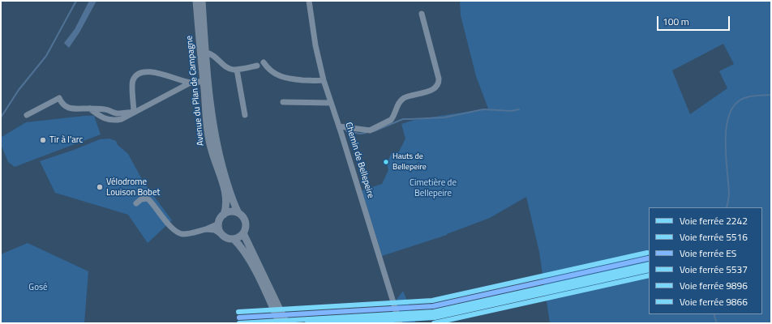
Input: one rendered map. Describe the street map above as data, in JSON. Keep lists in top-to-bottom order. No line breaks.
{"streets":{"main road":["Avenue du Plan de Campagne"],"street":["Chemin de Bellepeire"]},"parks":["Cimetière de Bellepeire","Gosé"],"places":["Tir à l'arc","Hauts de Bellepeire","Vélodrome Louison Bobet"],"lines":["rail line 9866","rail line ES","rail line 2242","rail line 5537","rail line 5516","rail line 9896"],"legend":["Voie ferrée 2242","Voie ferrée 5516","Voie ferrée ES","Voie ferrée 5537","Voie ferrée 9896","Voie ferrée 9866"],"scale_bar":"100 m"}
